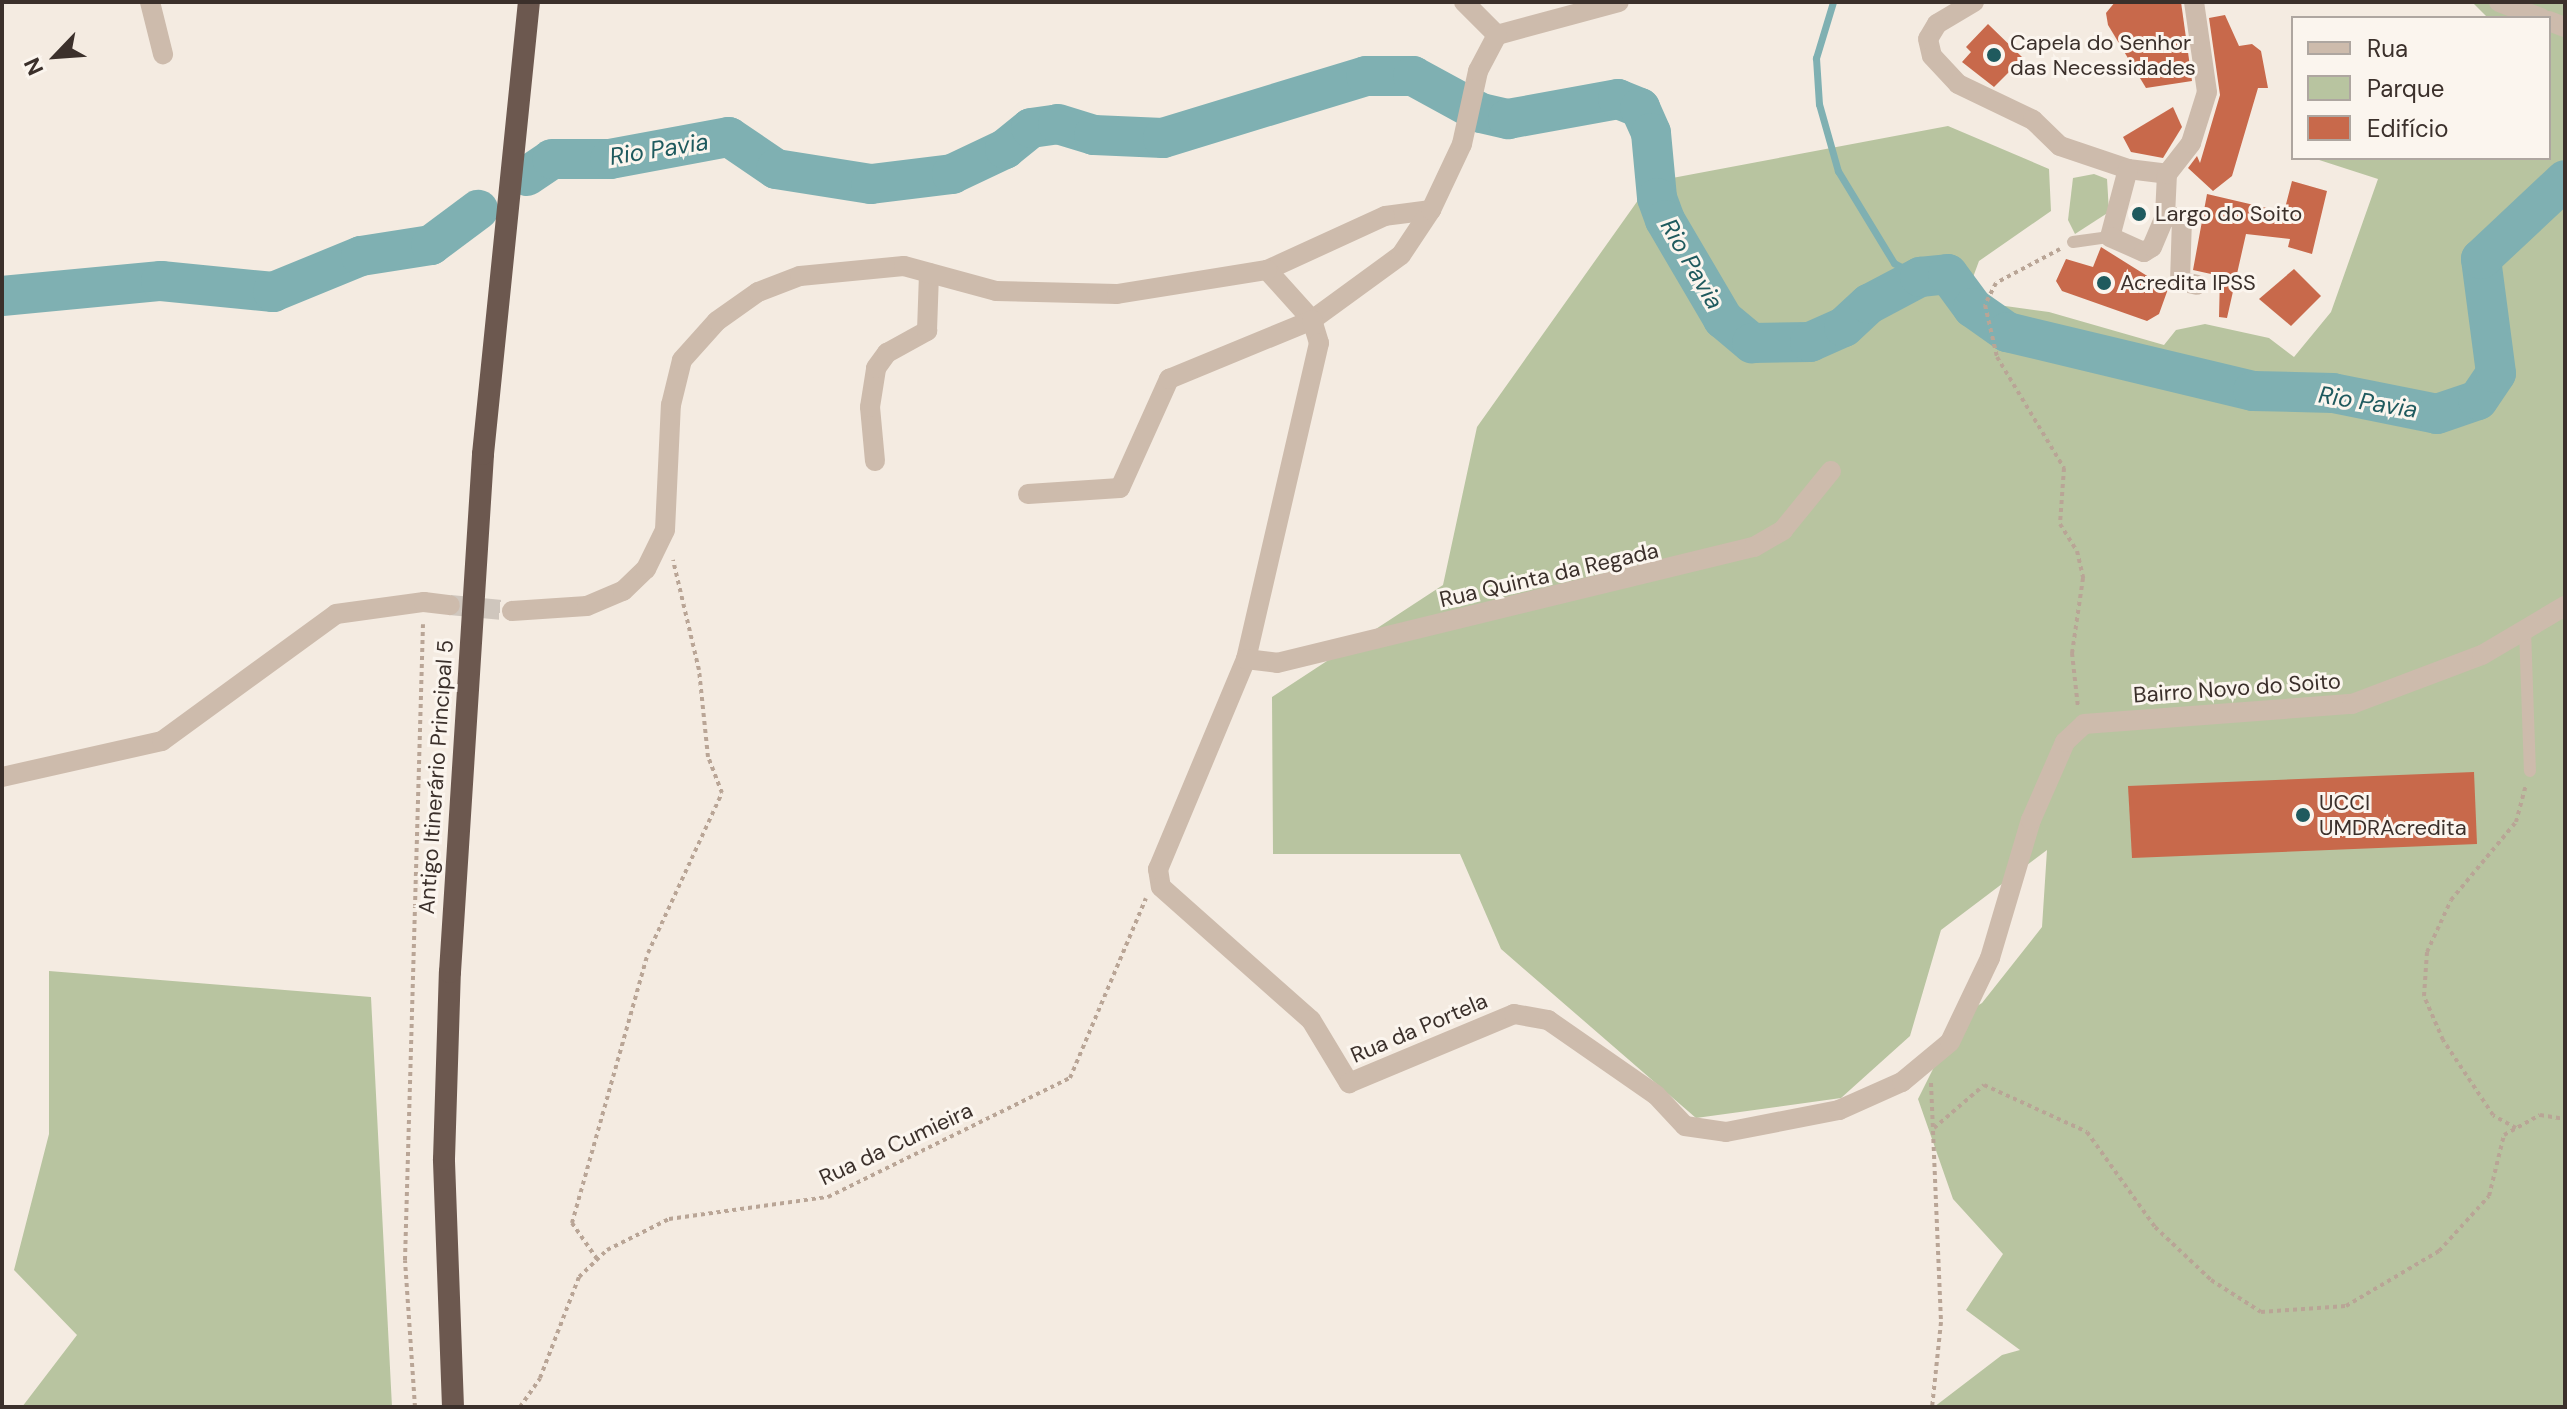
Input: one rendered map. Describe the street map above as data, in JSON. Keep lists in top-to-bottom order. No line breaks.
{"streets":{"highway":["Antigo Itinerário Principal 5"],"street":["Rua Quinta da Regada","Bairro Novo do Soito","Rua da Portela"],"path":["Rua da Cumieira"]},"crossings":[["Bairro Novo do Soito","Rua da Portela"],["Rua da Portela","Rua da Cumieira"]],"water":["Rio Pavia"],"places":["Capela do Senhor das Necessidades","Largo do Soito","Acredita IPSS","UCCI UMDRAcredita"],"legend":["Rua","Parque","Edifício"],"north":"bottom left"}
